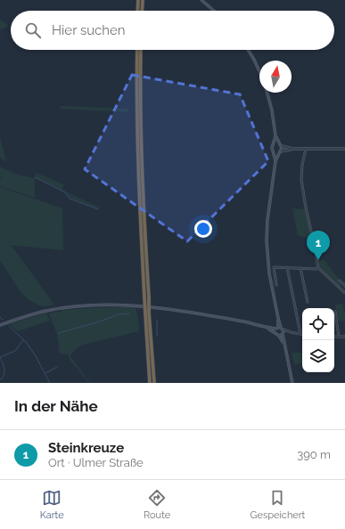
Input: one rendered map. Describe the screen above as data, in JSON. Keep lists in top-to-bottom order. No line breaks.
{"north":"top","page":{"search":"Hier suchen","pins":"1","heading":"In der Nähe","list":[{"mark":"1","name":"Steinkreuze","note":"Ort · Ulmer Straße","value":"390 m"}],"nav":["Karte","Route","Gespeichert"]}}
